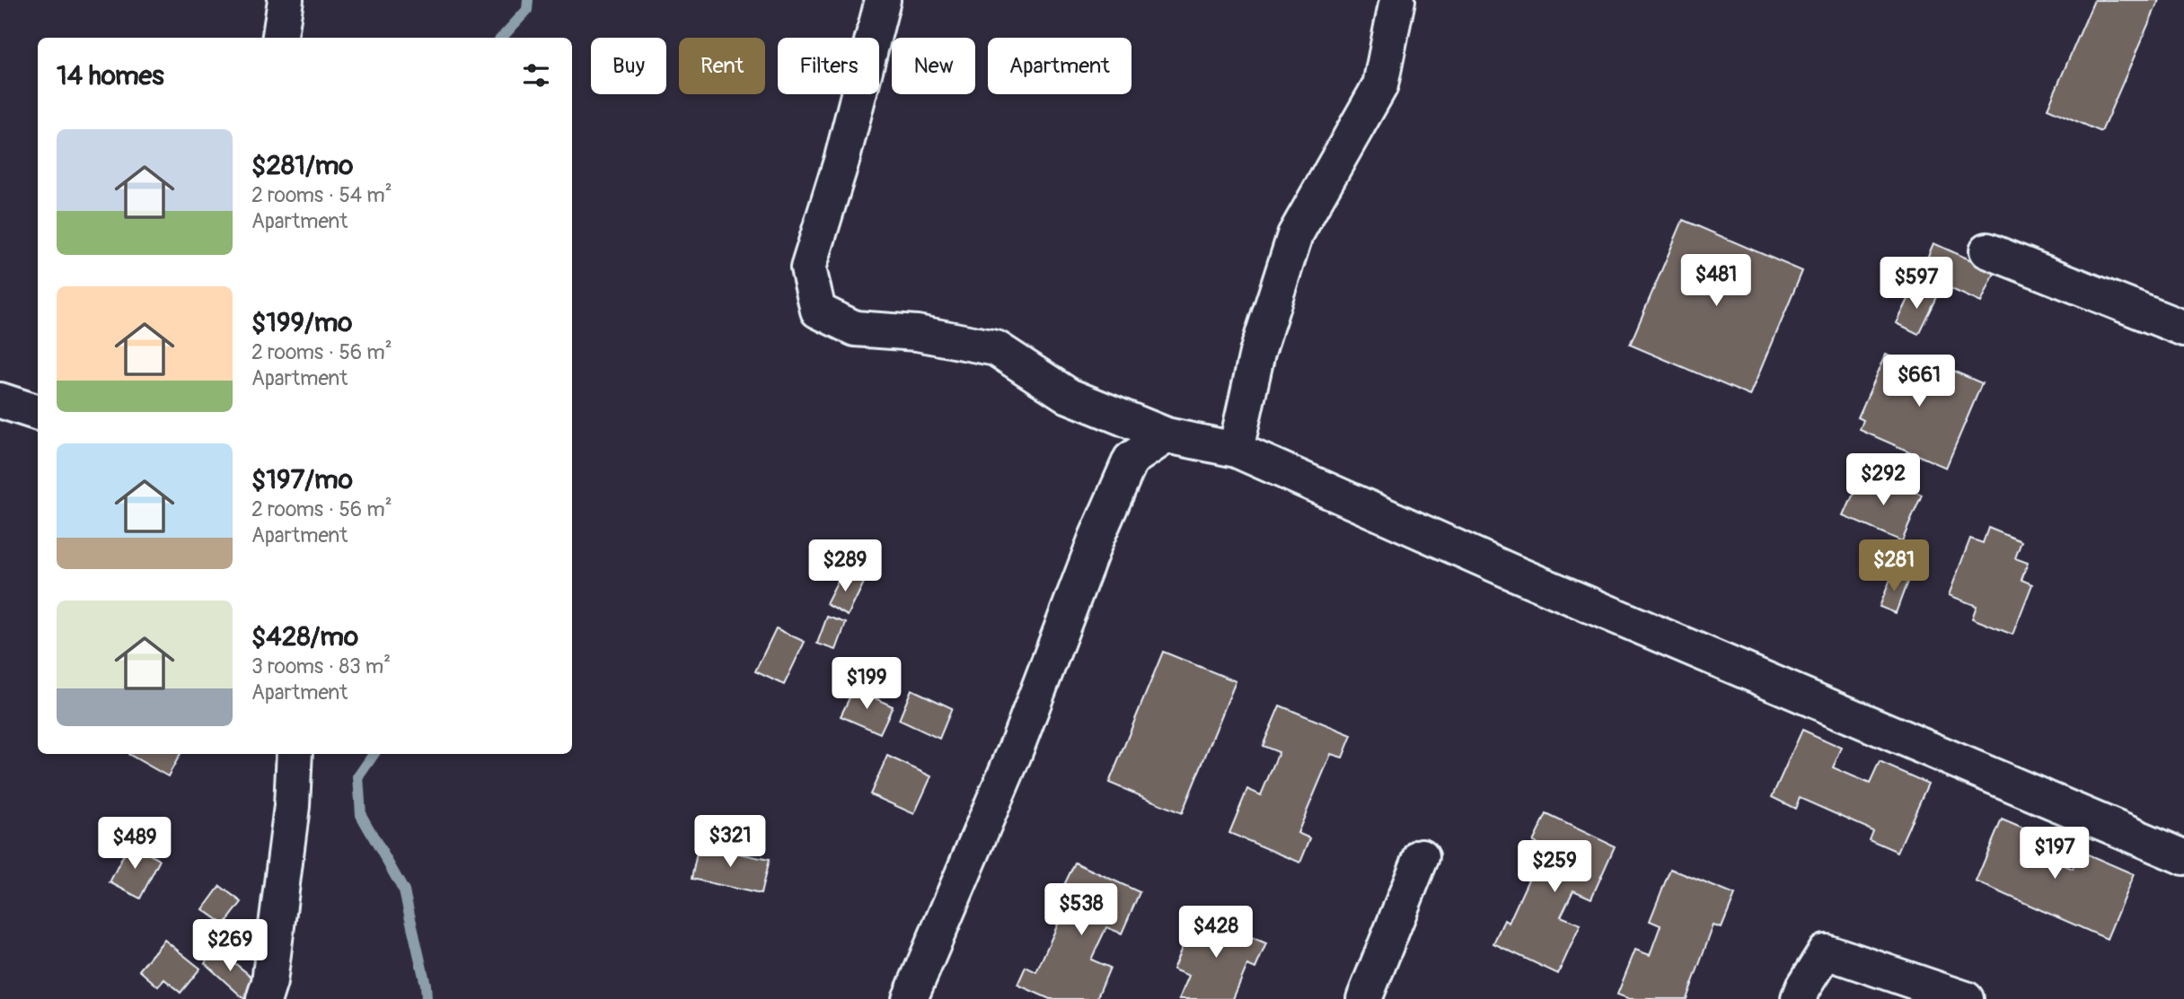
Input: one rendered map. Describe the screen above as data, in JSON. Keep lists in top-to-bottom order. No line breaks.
{"page":{"chip":["Buy","Rent","Filters","New","Apartment"],"heading":"14 homes","list":[{"name":"$281/mo","note":"2 rooms · 54 m² · Apartment"},{"name":"$199/mo","note":"2 rooms · 56 m² · Apartment"},{"name":"$197/mo","note":"2 rooms · 56 m² · Apartment"},{"name":"$428/mo","note":"3 rooms · 83 m² · Apartment"}],"price":["$481","$597","$661","$292","$289","$281","$199","$321","$489","$197","$259","$538","$428","$269"]}}
